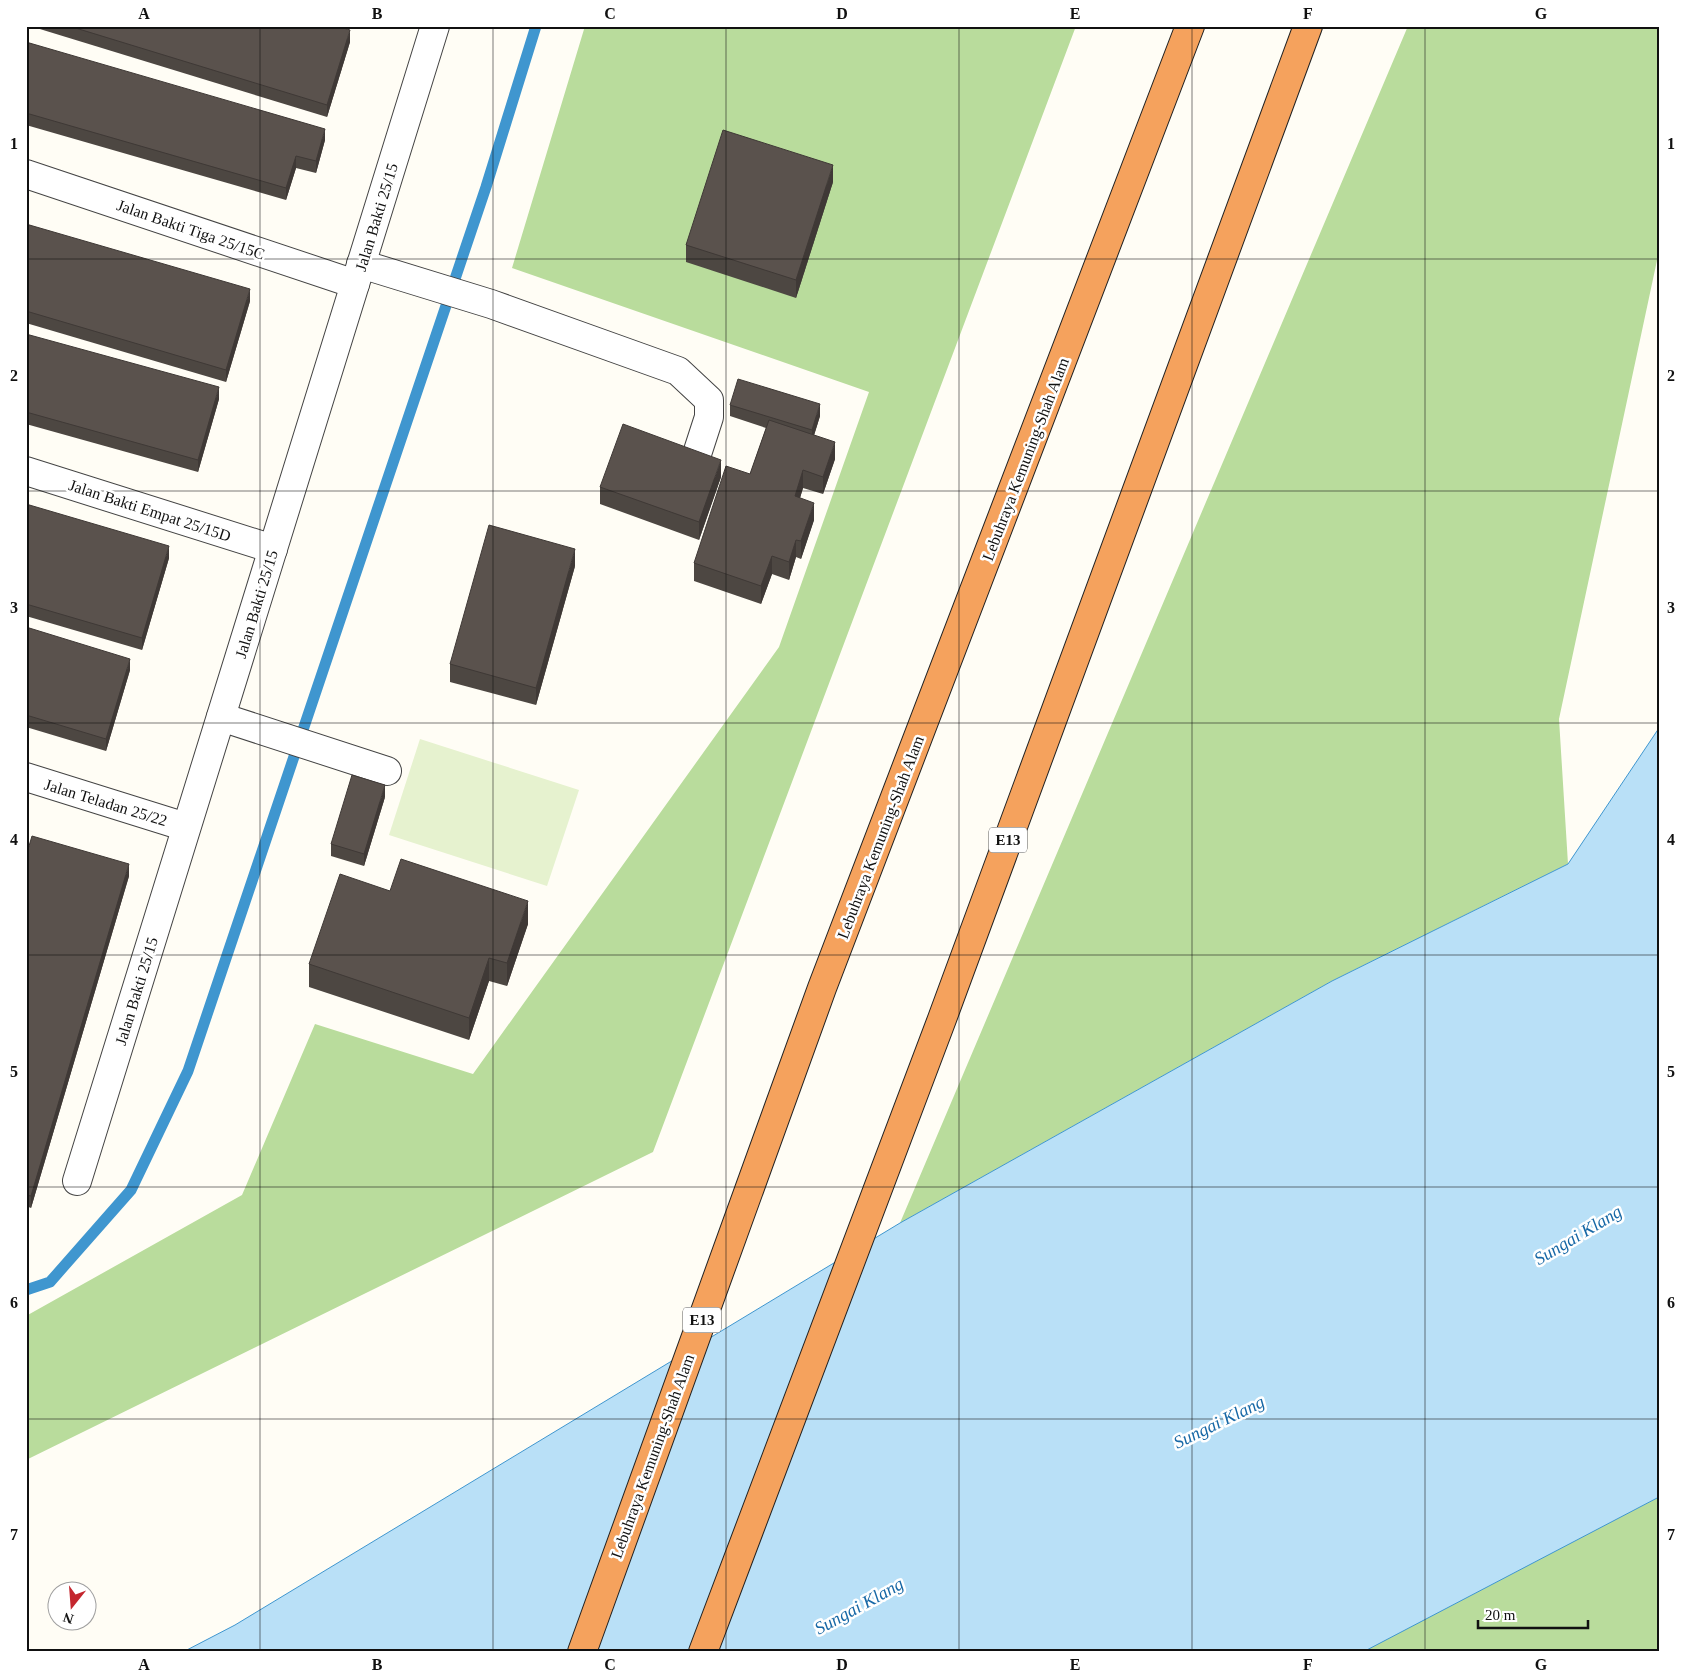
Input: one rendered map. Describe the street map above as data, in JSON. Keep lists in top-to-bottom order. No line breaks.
{"streets":{"highway":["Lebuhraya Kemuning-Shah Alam","E13"],"street":["Jalan Bakti 25/15","Jalan Bakti Tiga 25/15C","Jalan Bakti Empat 25/15D","Jalan Teladan 25/22"]},"crossings":[["Jalan Bakti 25/15","Jalan Bakti Tiga 25/15C"],["Jalan Bakti 25/15","Jalan Bakti Empat 25/15D"],["Jalan Bakti 25/15","Jalan Teladan 25/22"]],"water":["Sungai Klang"],"scale_bar":"20 m","north":"bottom","grid":{"columns":["A","B","C","D","E","F","G"],"rows":["1","2","3","4","5","6","7"]}}
